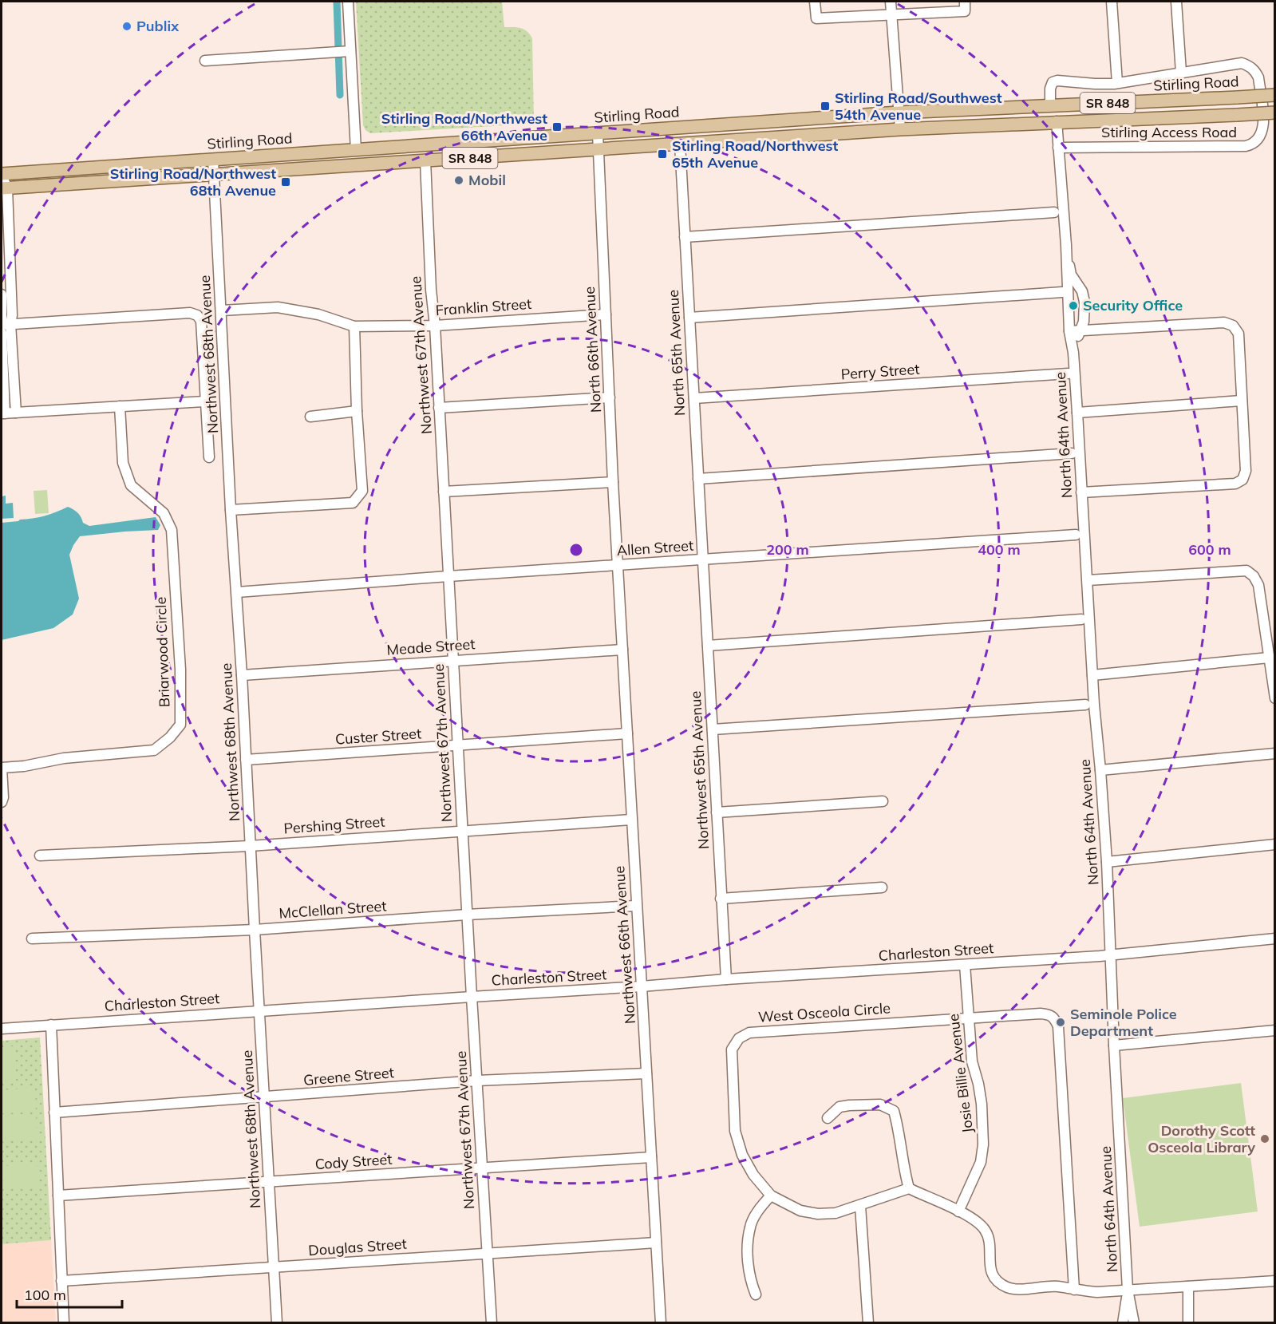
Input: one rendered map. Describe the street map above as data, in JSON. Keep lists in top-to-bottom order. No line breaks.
{"streets":{"main road":["Stirling Road","SR 848"],"street":["Stirling Access Road","Franklin Street","North 66th Avenue","North 65th Avenue","Northwest 68th Avenue","Northwest 67th Avenue","Perry Street","North 64th Avenue","Allen Street","Meade Street","Briarwood Circle","Custer Street","Northwest 65th Avenue","Pershing Street","McClellan Street","Northwest 66th Avenue","Charleston Street","West Osceola Circle","Josie Billie Avenue","Greene Street","Cody Street","Douglas Street"]},"crossings":[["Stirling Road","Stirling Access Road"],["Stirling Road","North 66th Avenue"],["Stirling Road","Northwest 68th Avenue"],["SR 848","North 66th Avenue"],["SR 848","North 65th Avenue"],["SR 848","Northwest 68th Avenue"],["SR 848","Northwest 67th Avenue"],["SR 848","North 64th Avenue"],["Stirling Access Road","North 64th Avenue"],["Franklin Street","North 66th Avenue"],["Franklin Street","Northwest 68th Avenue"],["Franklin Street","Northwest 67th Avenue"],["North 66th Avenue","Allen Street"],["North 66th Avenue","Northwest 66th Avenue"],["North 65th Avenue","Perry Street"],["North 65th Avenue","Allen Street"],["North 65th Avenue","Northwest 65th Avenue"],["Northwest 68th Avenue","Allen Street"],["Northwest 68th Avenue","Meade Street"],["Northwest 68th Avenue","Custer Street"],["Northwest 68th Avenue","Pershing Street"],["Northwest 68th Avenue","McClellan Street"],["Northwest 68th Avenue","Charleston Street"],["Northwest 68th Avenue","Greene Street"],["Northwest 68th Avenue","Cody Street"],["Northwest 68th Avenue","Douglas Street"],["Northwest 67th Avenue","Allen Street"],["Northwest 67th Avenue","Meade Street"],["Northwest 67th Avenue","Custer Street"],["Northwest 67th Avenue","Pershing Street"],["Northwest 67th Avenue","McClellan Street"],["Northwest 67th Avenue","Charleston Street"],["Northwest 67th Avenue","Greene Street"],["Northwest 67th Avenue","Cody Street"],["Northwest 67th Avenue","Douglas Street"],["North 64th Avenue","Charleston Street"],["Allen Street","Northwest 65th Avenue"],["Allen Street","Northwest 66th Avenue"],["Meade Street","Northwest 66th Avenue"],["Custer Street","Northwest 66th Avenue"],["Northwest 65th Avenue","Charleston Street"],["Pershing Street","Northwest 66th Avenue"],["McClellan Street","Northwest 66th Avenue"],["Northwest 66th Avenue","Charleston Street"],["Northwest 66th Avenue","Greene Street"],["Northwest 66th Avenue","Cody Street"],["Northwest 66th Avenue","Douglas Street"],["Charleston Street","Josie Billie Avenue"],["West Osceola Circle","Josie Billie Avenue"]],"places":{"other":["Publix","Mobil","Security Office","Seminole Police Department","Dorothy Scott Osceola Library"],"transit":["Stirling Road/Southwest 54th Avenue","Stirling Road/Northwest 66th Avenue","Stirling Road/Northwest 65th Avenue","Stirling Road/Northwest 68th Avenue"]},"scale_bar":"100 m","rings":["200 m","400 m","600 m"]}
